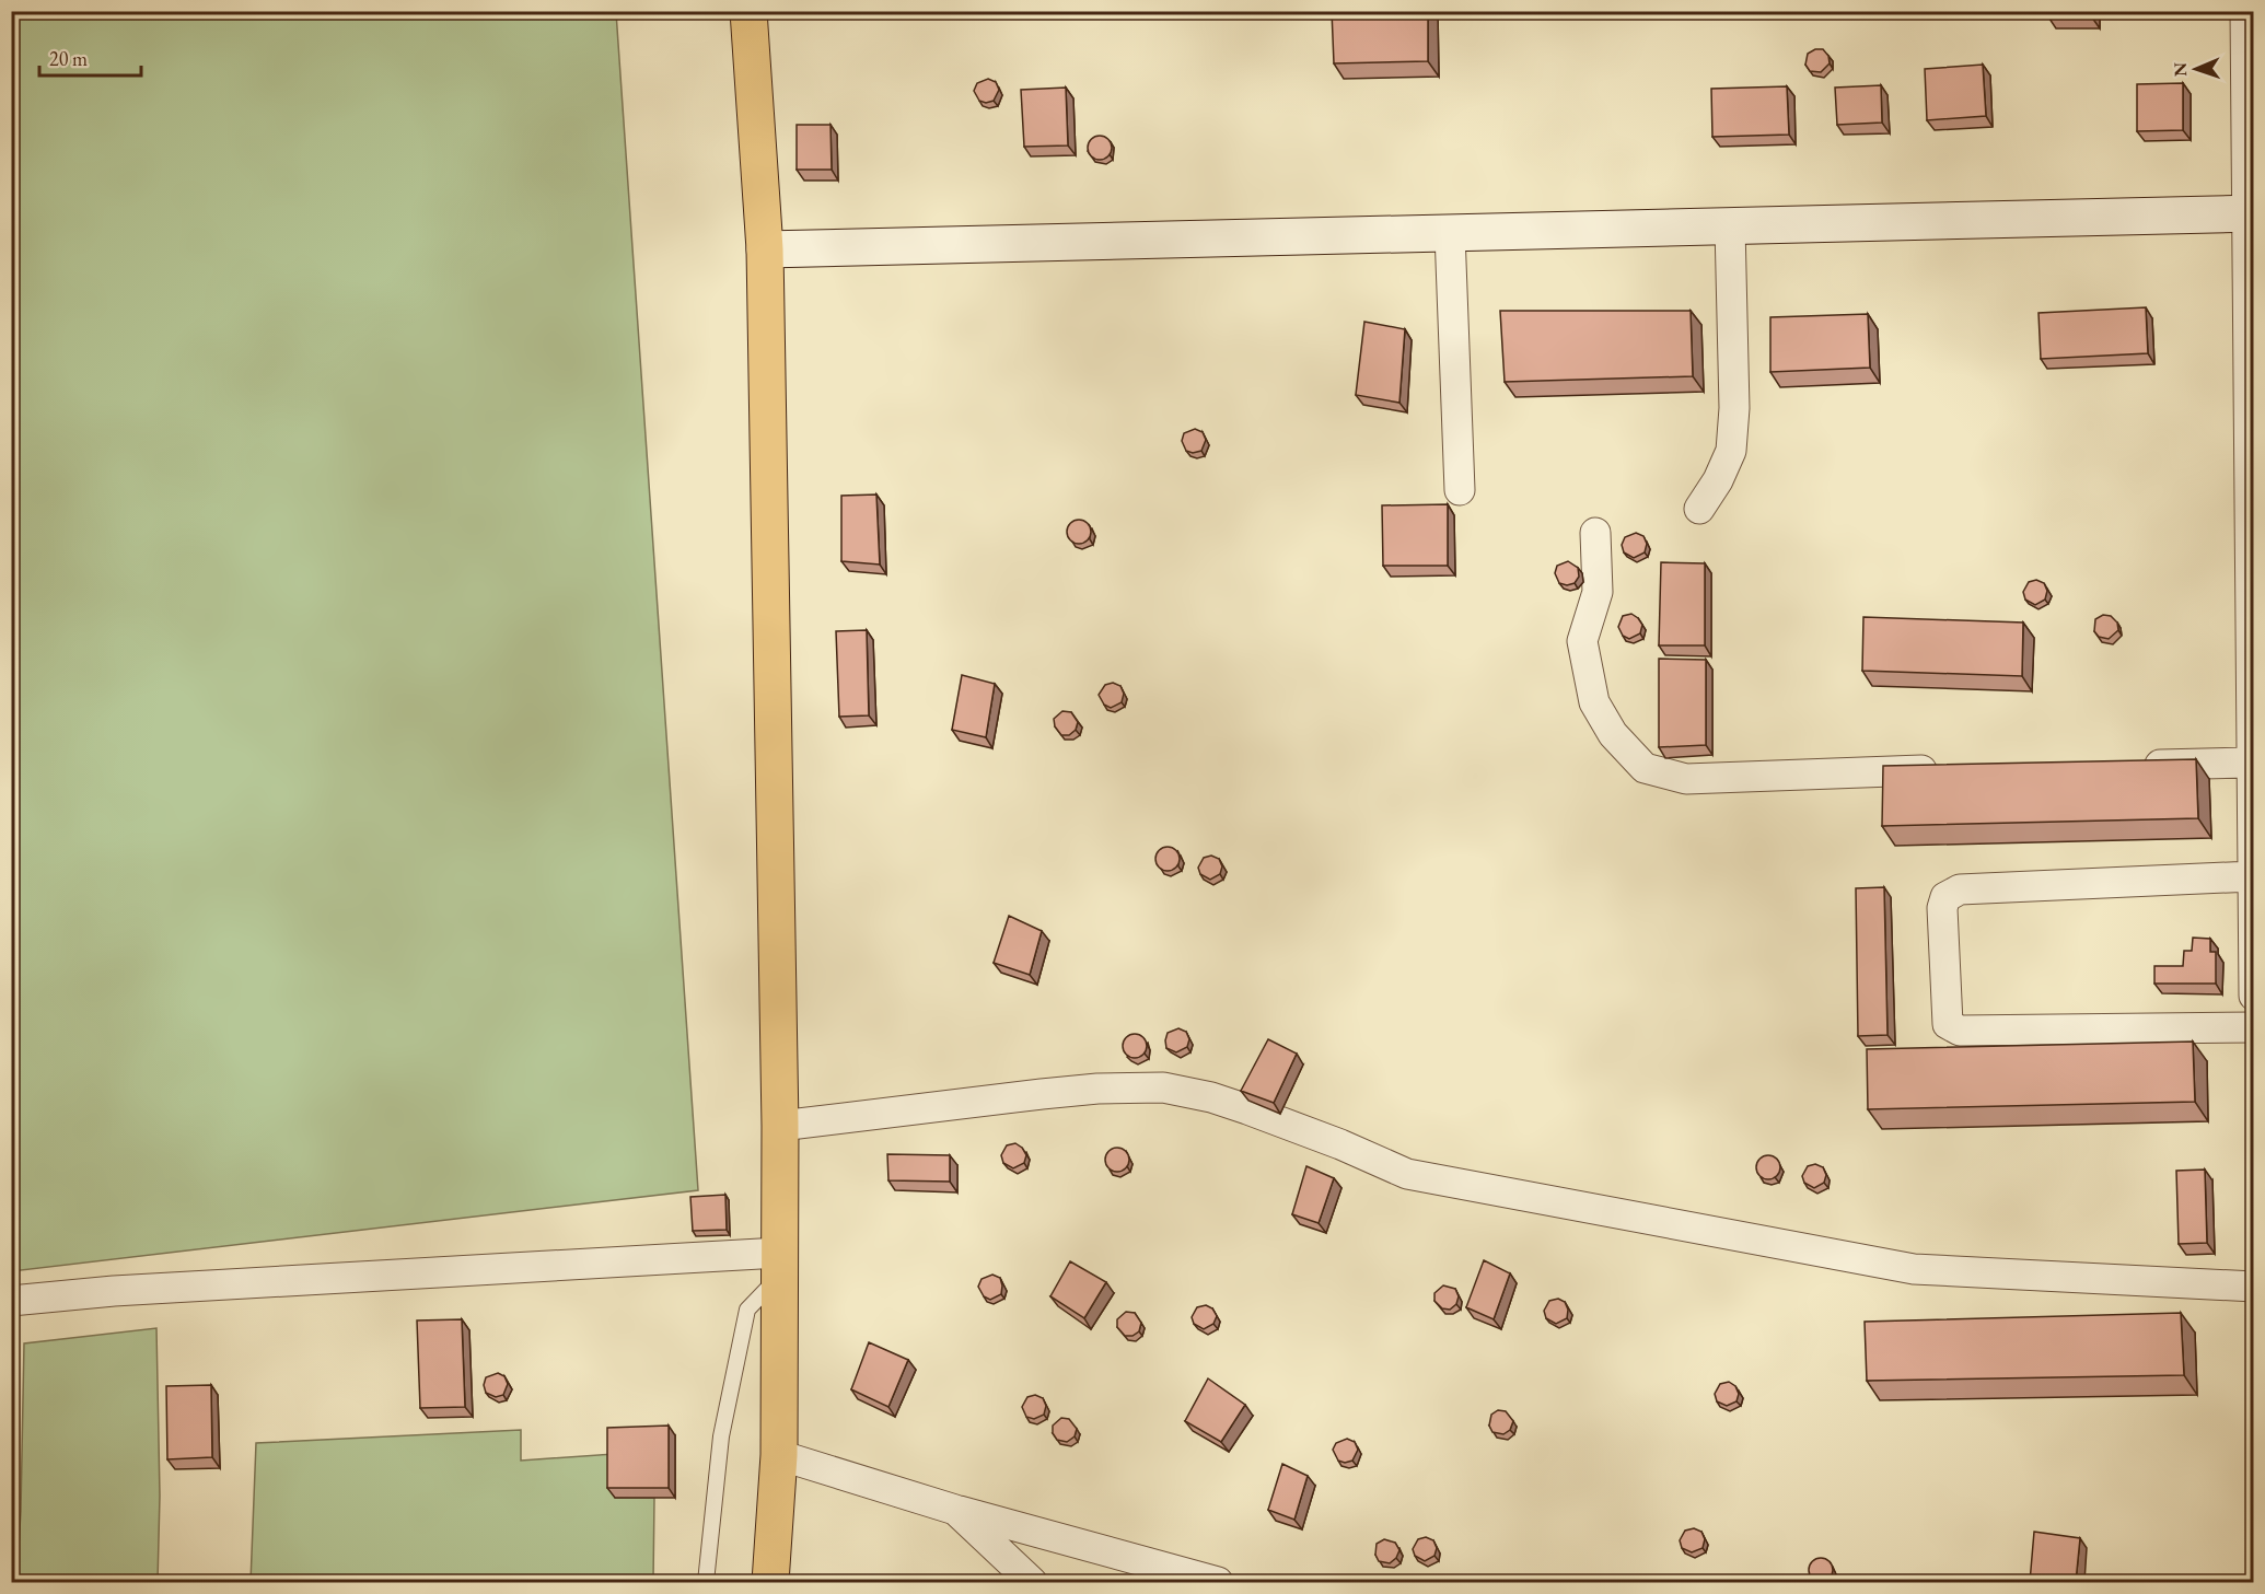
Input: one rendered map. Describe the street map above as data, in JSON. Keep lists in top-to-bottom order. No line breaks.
{"scale_bar":"20 m","north":"left"}
